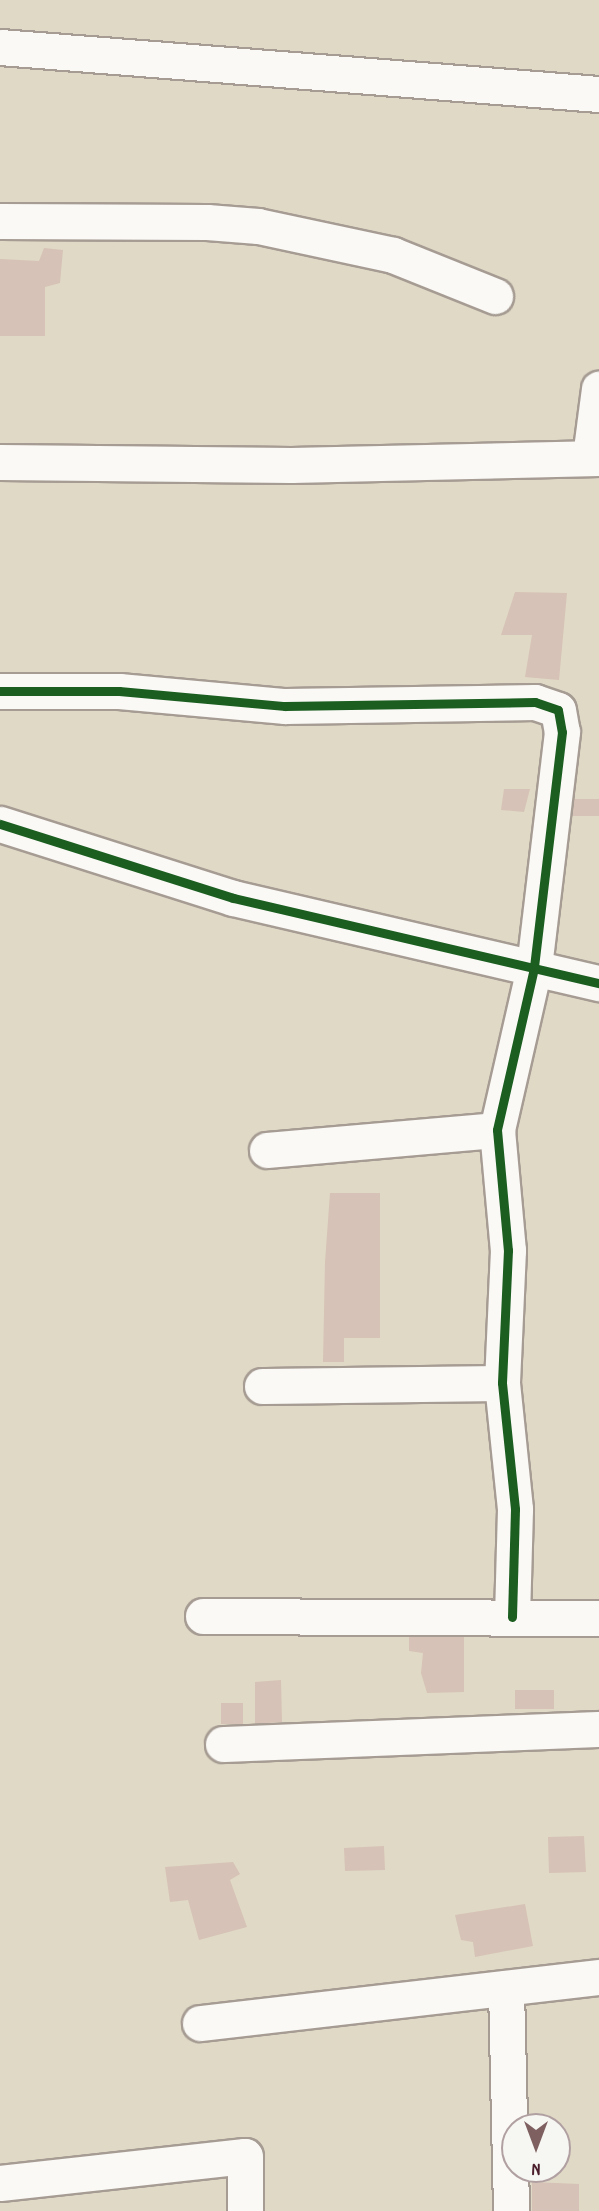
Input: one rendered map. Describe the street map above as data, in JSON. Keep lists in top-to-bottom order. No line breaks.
{"north":"bottom"}
